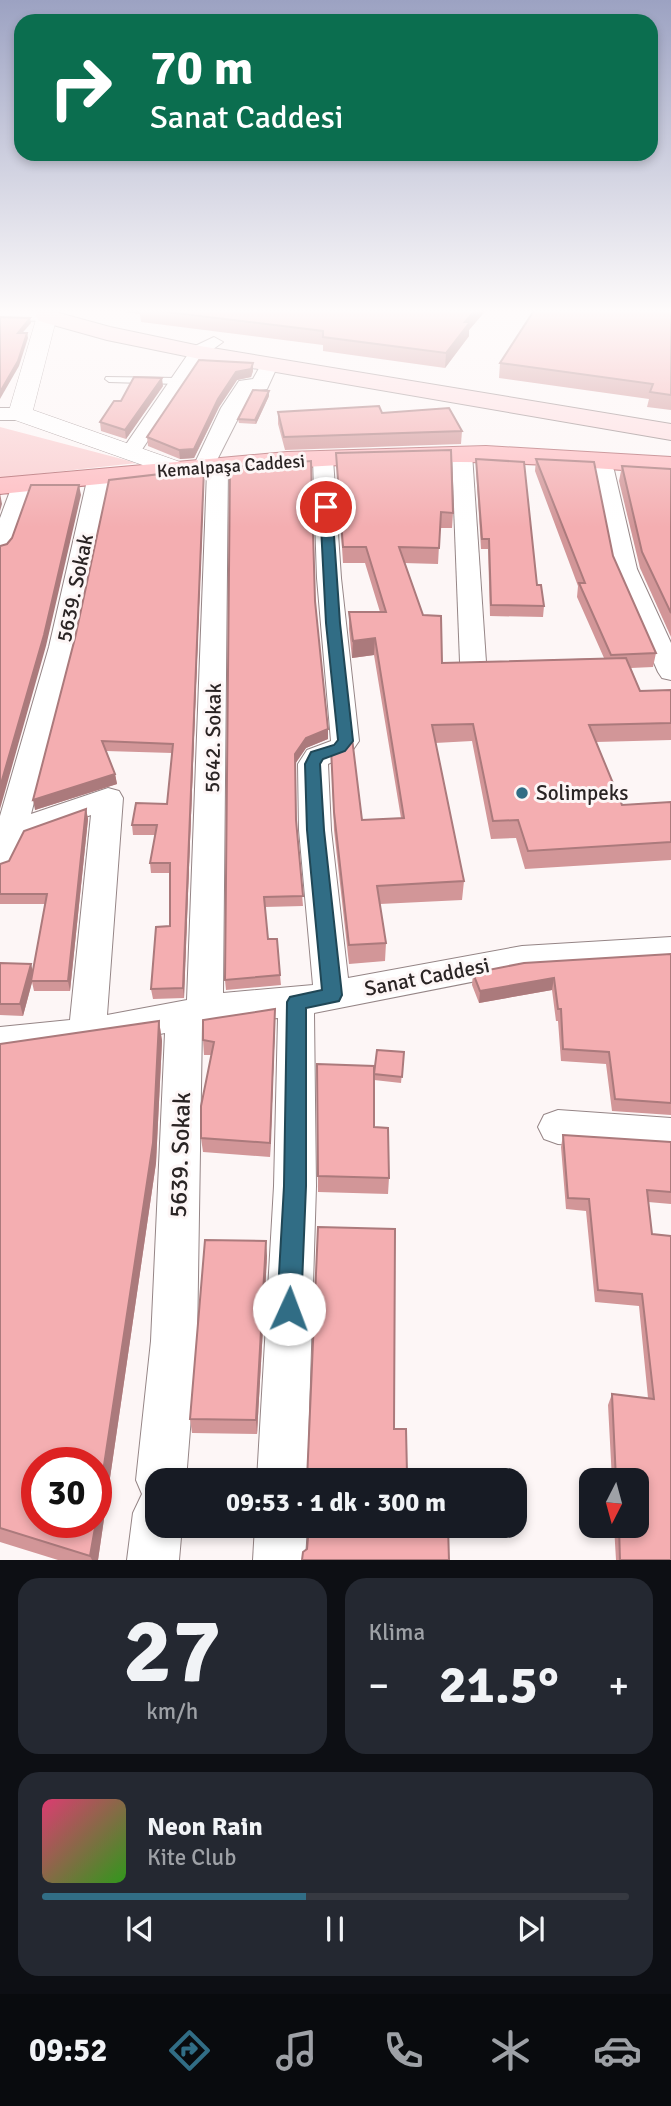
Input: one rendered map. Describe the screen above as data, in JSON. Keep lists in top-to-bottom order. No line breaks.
{"streets":{"main road":["Kemalpaşa Caddesi"],"street":["5639. Sokak","5642. Sokak","Sanat Caddesi"]},"crossings":[["Kemalpaşa Caddesi","5639. Sokak"],["Kemalpaşa Caddesi","5642. Sokak"],["5639. Sokak","5642. Sokak"],["5639. Sokak","Sanat Caddesi"],["5642. Sokak","Sanat Caddesi"]],"places":["Solimpeks"],"north":"bottom","page":{"turn":["70 m","Sanat Caddesi"],"limit":"30","trip":"09:53 · 1 dk · 300 m","tile":[["27","km/h"],"Klima"],"heat":["−","21.5°","+"],"song":["Neon Rain","Kite Club"],"tabs":"09:52"}}
